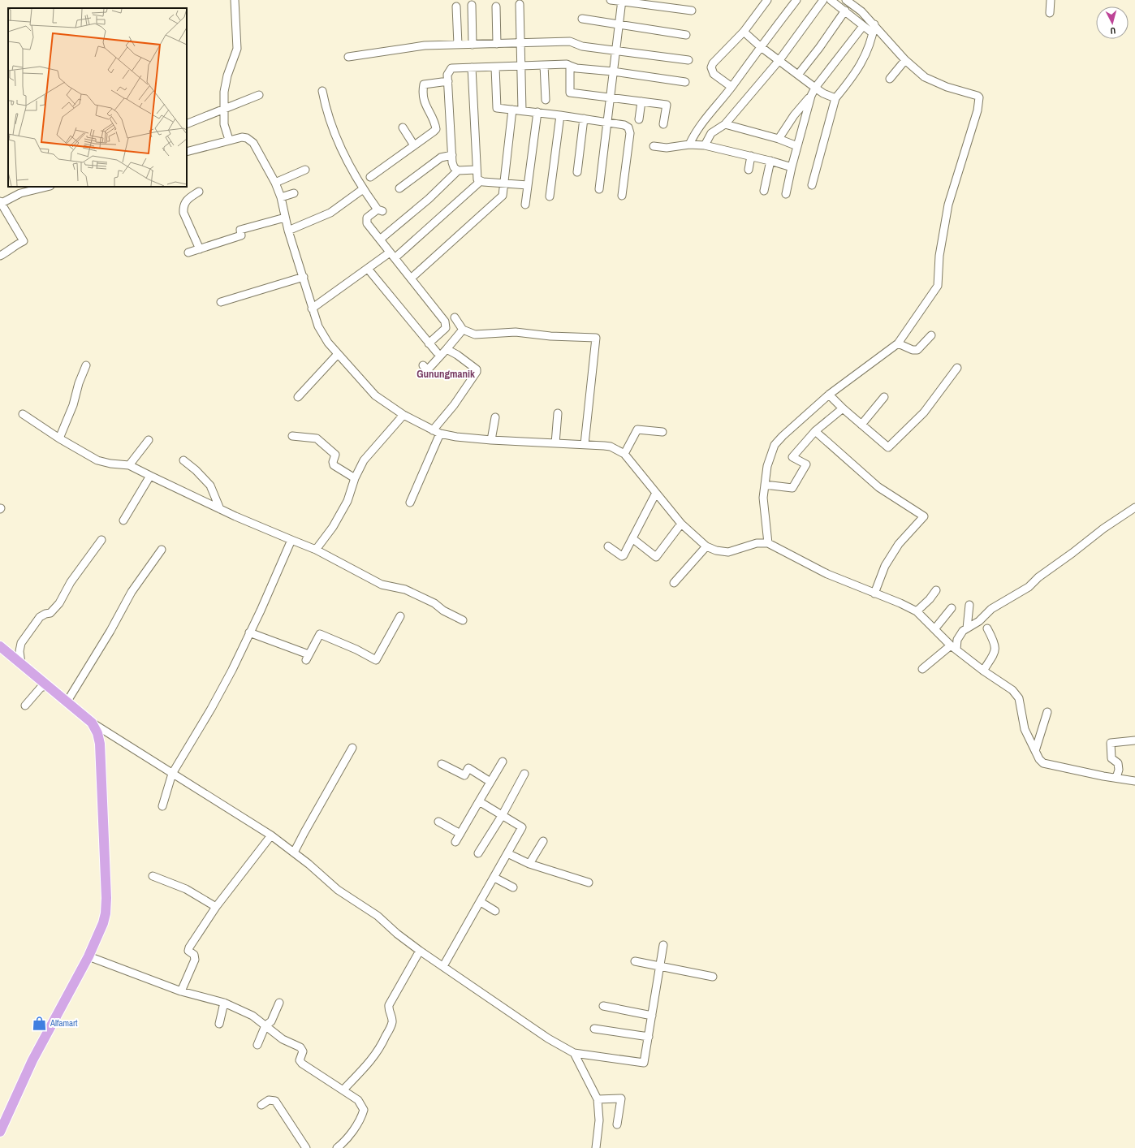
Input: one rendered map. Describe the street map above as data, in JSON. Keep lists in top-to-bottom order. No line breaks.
{"districts":["Gunungmanik"],"places":{"shop":["Alfamart"]},"north":"bottom"}
